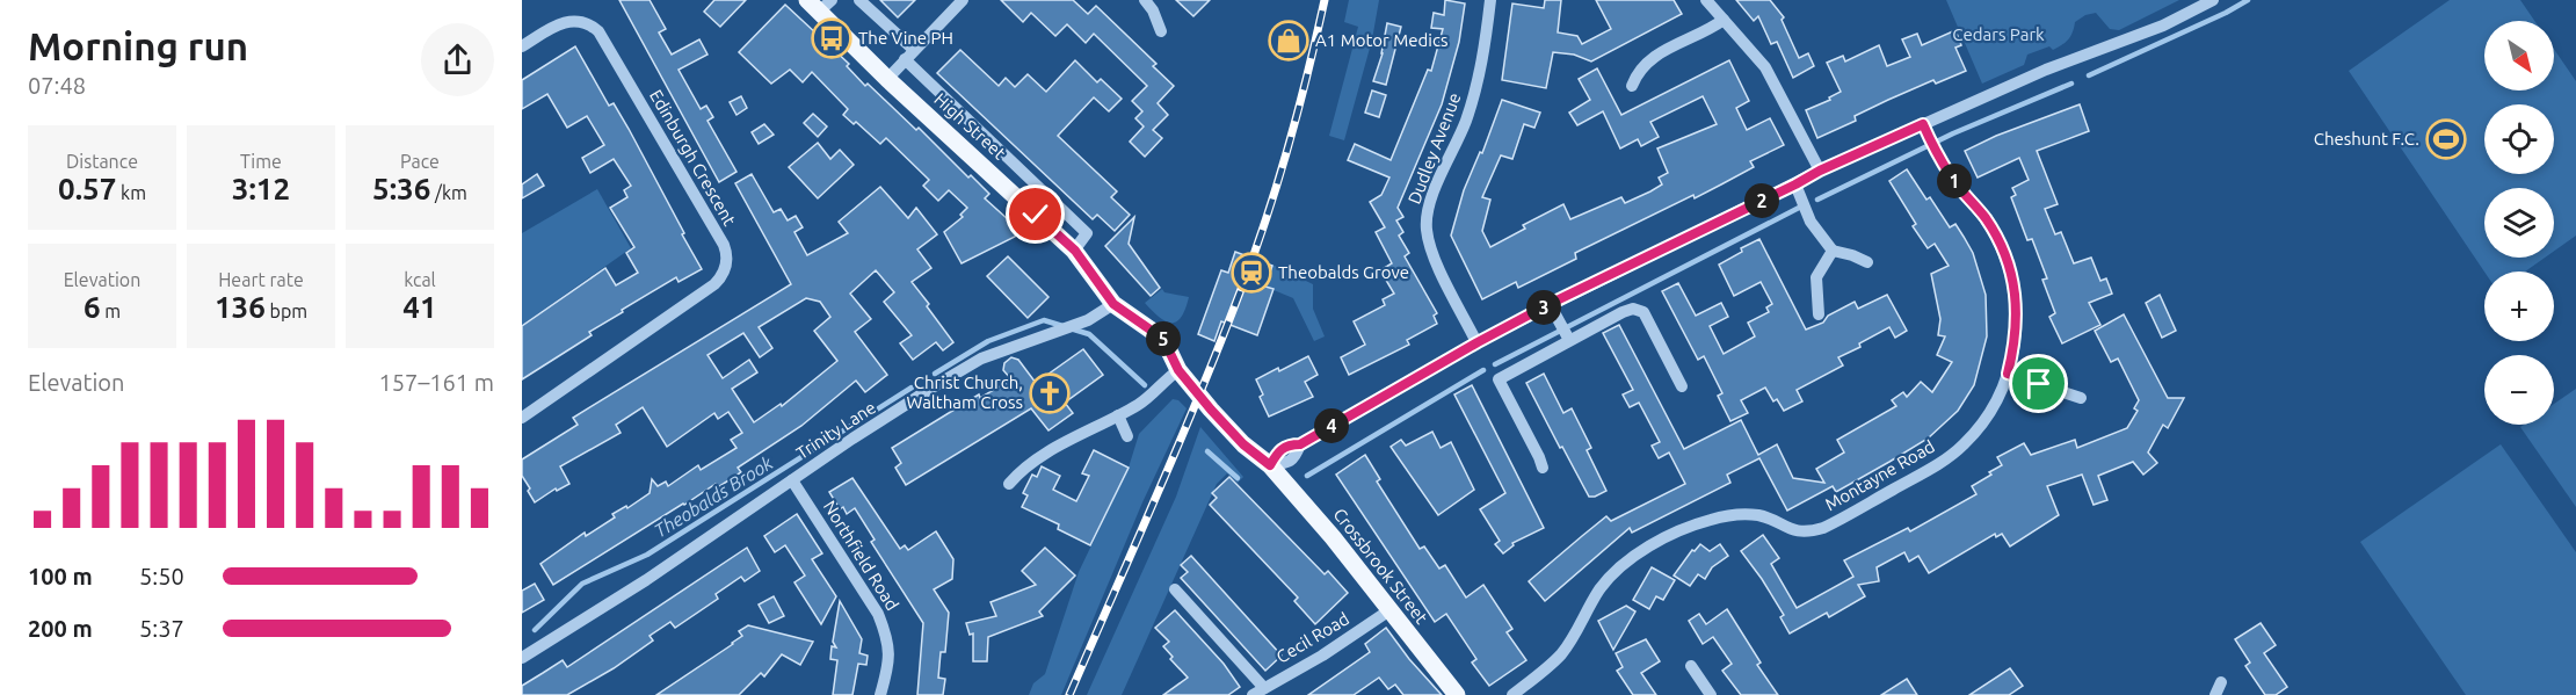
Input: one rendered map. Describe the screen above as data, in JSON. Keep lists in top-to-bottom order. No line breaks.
{"streets":{"main road":["High Street","Crossbrook Street"],"street":["Dudley Avenue","Edinburgh Crescent","Trinity Lane","Montayne Road","Northfield Road","Cecil Road"]},"crossings":[["High Street","Trinity Lane"],["High Street","Crossbrook Street"],["Trinity Lane","Northfield Road"],["Crossbrook Street","Cecil Road"]],"water":["Theobalds Brook"],"parks":["Cedars Park"],"places":{"bus stop":["The Vine PH"],"shop":["A1 Motor Medics"],"sports":["Cheshunt F.C."],"station":["Theobalds Grove"],"church":["Christ Church, Waltham Cross"]},"north":"bottom right","page":{"heading":["Morning run","07:48"],"map_buttons":["+","−"],"stats":[["Distance","0.57 km"],["Time","3:12"],["Pace","5:36 /km"],["Elevation","6 m"],["Heart rate","136 bpm"],["kcal","41"]],"pins":["1","2","3","5","4"],"chart":["Elevation","157–161 m"],"list":[{"name":"100 m","note":"5:50"},{"name":"200 m","note":"5:37"}]}}
